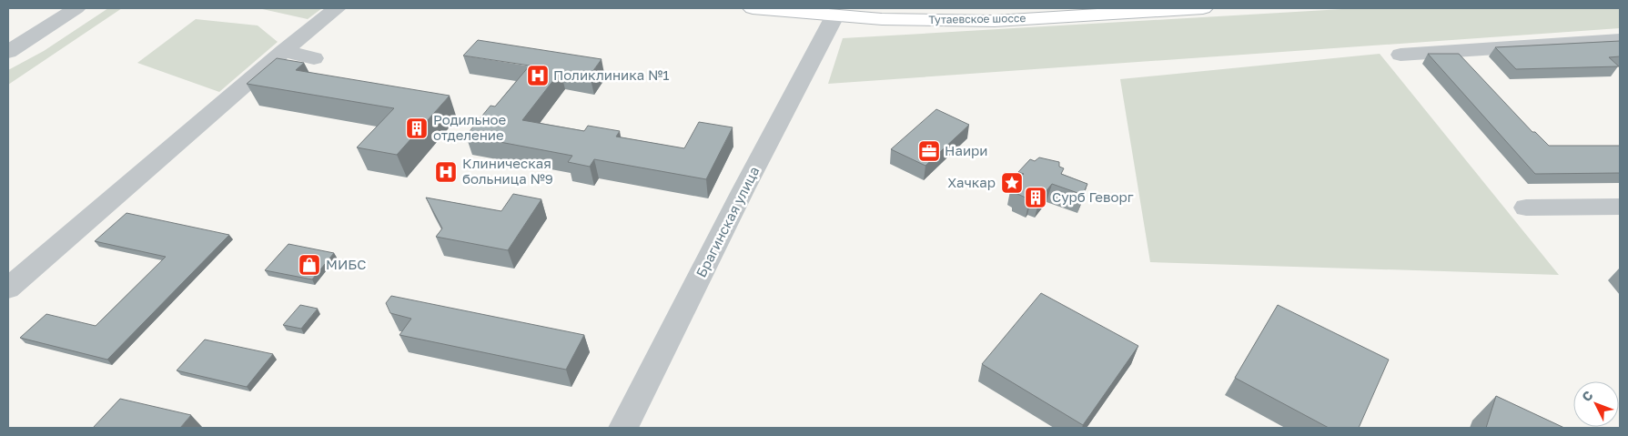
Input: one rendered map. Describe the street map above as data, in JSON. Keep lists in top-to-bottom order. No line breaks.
{"streets":{"main road":["Тутаевское шоссе"],"street":["Брагинская улица"]},"crossings":[["Тутаевское шоссе","Брагинская улица"]],"places":{"hospital":["Поликлиника №1","Клиническая больница №9"],"building":["Родильное отделение","Сурб Геворг"],"office":["Наири"],"place":["Хачкар"],"shop":["МИБС"]},"north":"top left"}
